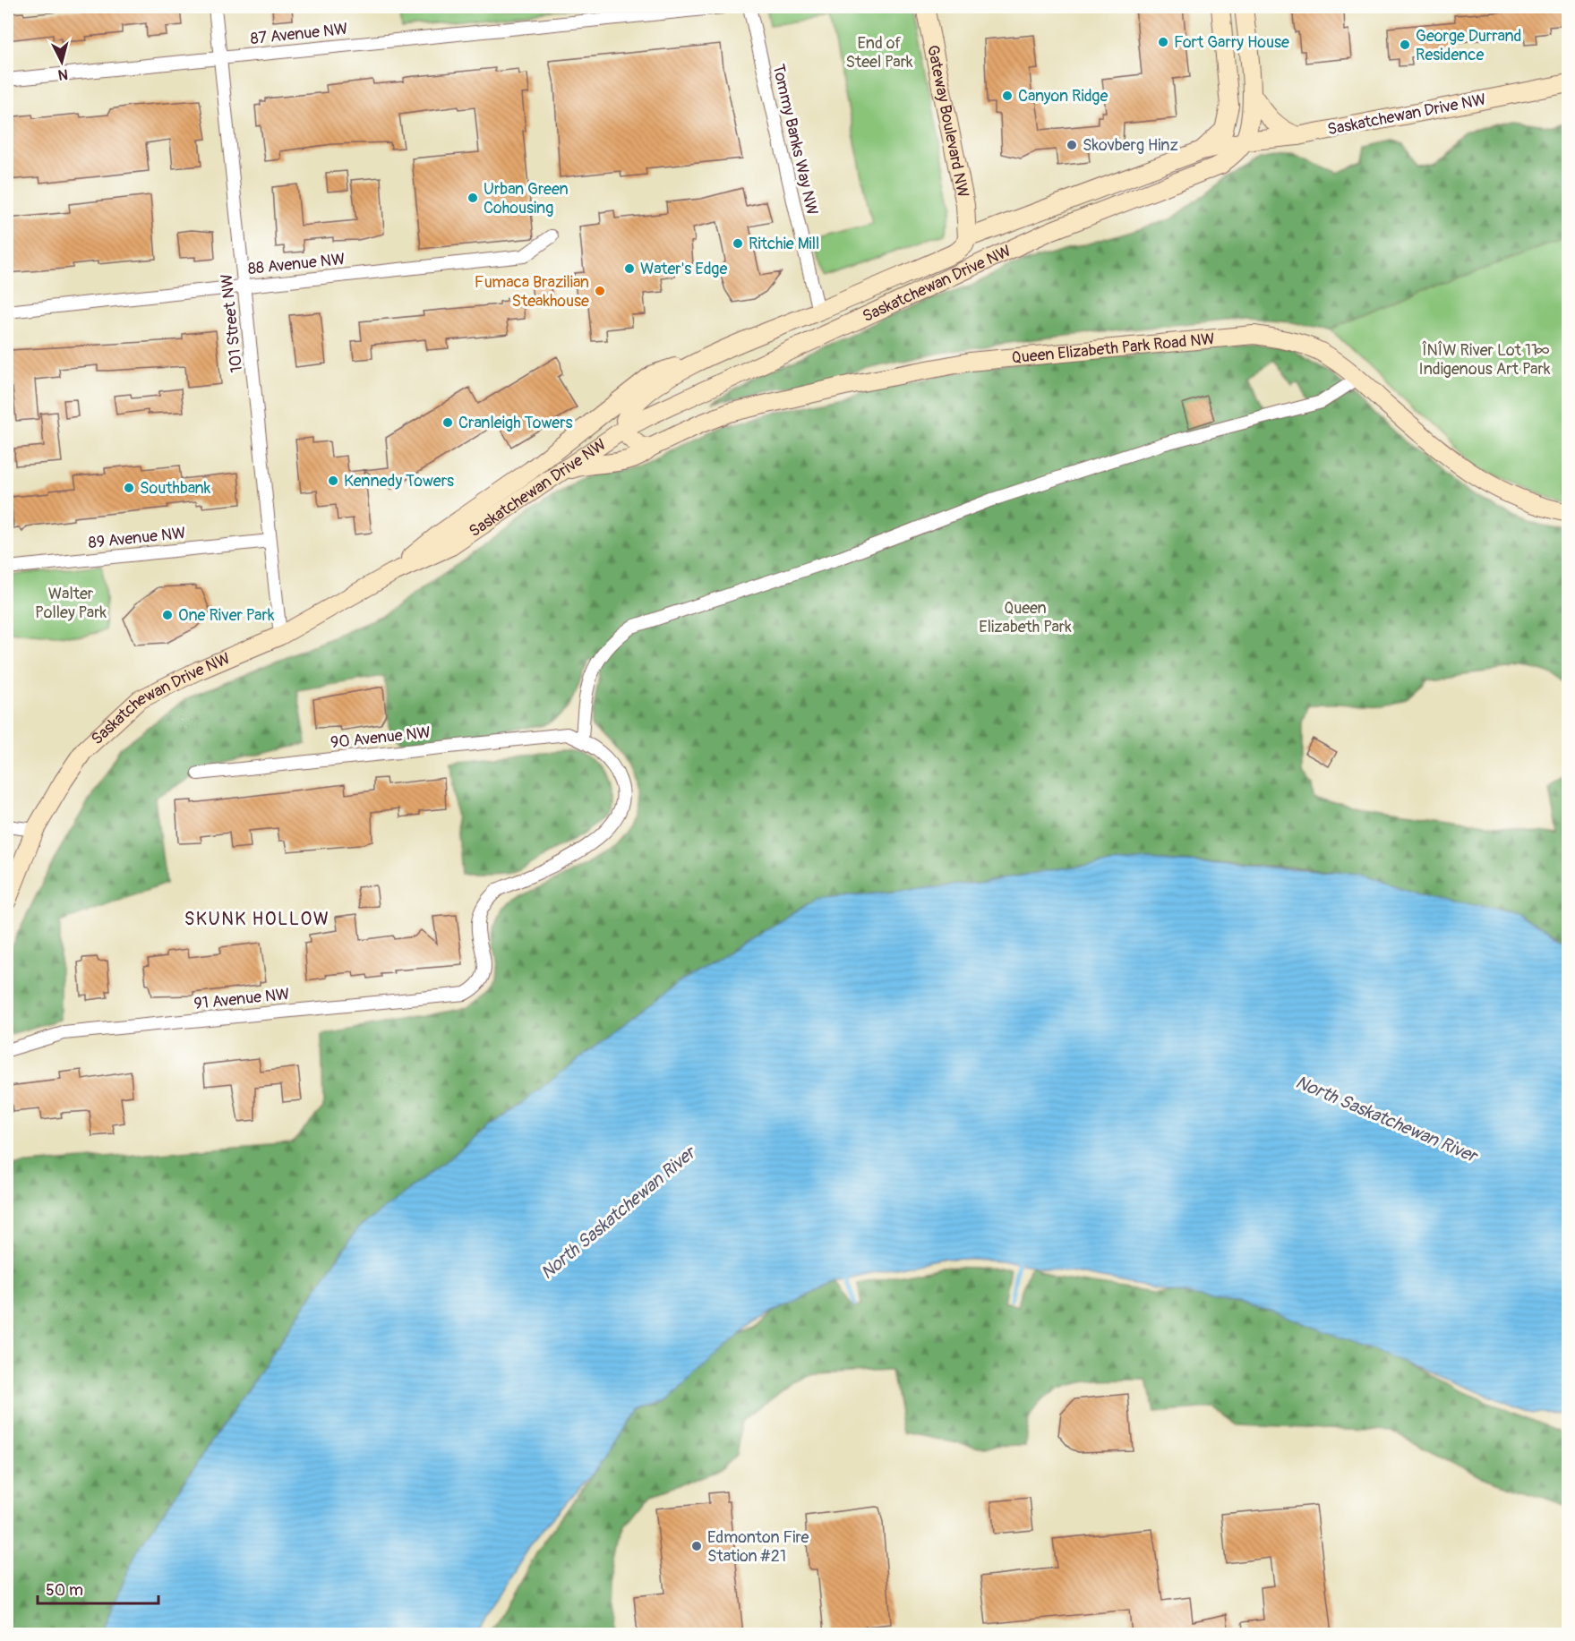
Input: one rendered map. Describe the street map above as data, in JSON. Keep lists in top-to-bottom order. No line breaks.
{"streets":{"main road":["Saskatchewan Drive NW","Gateway Boulevard NW","Queen Elizabeth Park Road NW"],"street":["87 Avenue NW","Tommy Banks Way NW","88 Avenue NW","101 Street NW","89 Avenue NW","90 Avenue NW","91 Avenue NW"]},"crossings":[["87 Avenue NW","101 Street NW"],["Saskatchewan Drive NW","Gateway Boulevard NW"],["Saskatchewan Drive NW","Tommy Banks Way NW"],["Saskatchewan Drive NW","101 Street NW"],["Saskatchewan Drive NW","Queen Elizabeth Park Road NW"],["88 Avenue NW","101 Street NW"],["101 Street NW","89 Avenue NW"],["90 Avenue NW","91 Avenue NW"]],"districts":["SKUNK HOLLOW"],"water":["North Saskatchewan River"],"parks":["End of Steel Park","ÎNÎW River Lot 11∞ Indigenous Art Park","Walter Polley Park","Queen Elizabeth Park"],"places":["Fort Garry House","George Durrand Residence","Canyon Ridge","Skovberg Hinz","Urban Green Cohousing","Ritchie Mill","Water's Edge","Fumaca Brazilian Steakhouse","Cranleigh Towers","Kennedy Towers","Southbank","One River Park","Edmonton Fire Station #21"],"scale_bar":"50 m","north":"bottom"}
